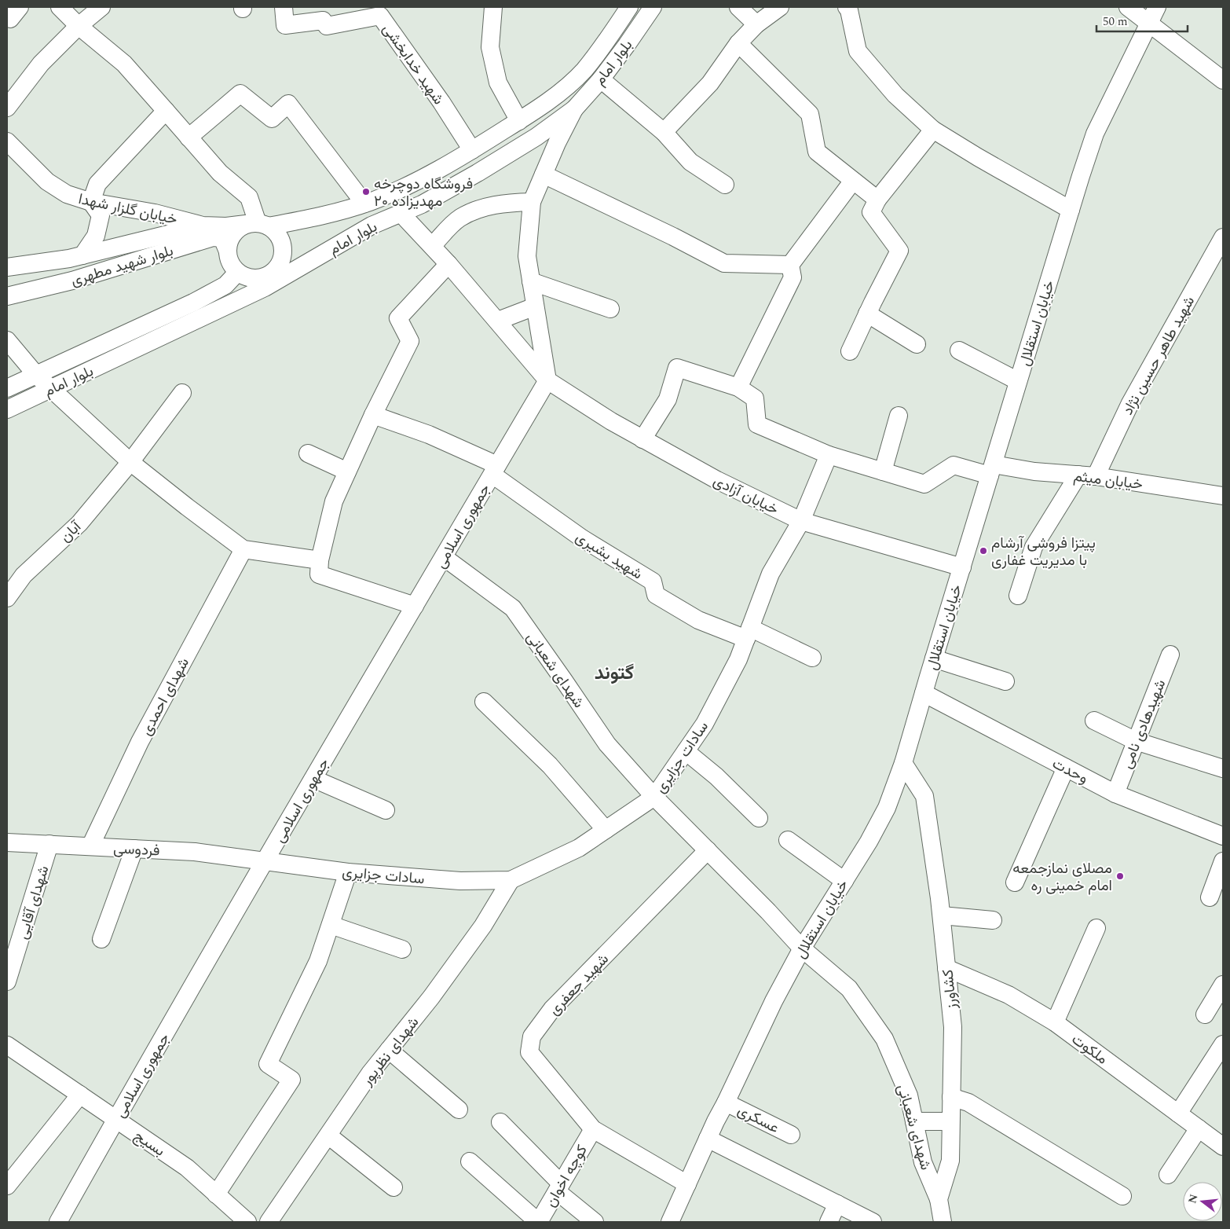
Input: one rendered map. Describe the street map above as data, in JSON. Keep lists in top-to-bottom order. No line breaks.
{"streets":{"street":["بلوار امام","شهید خدابخشی","خیابان گلزار شهدا","بلوار شهید مطهری","خیابان استقلال","شهید طاهر حسین نژاد","خیابان میثم","خیابان آزادی","جمهوری اسلامی","آبان","شهید بشیری","شهدای شعبانی","شهدای احمدی","شهیدهادی نامی","سادات جزایری","وحدت","فردوسی","شهدای آقایی","شهید جعفری","کشاورز","ملکوت","شهدای نظرپور","عسکری","بسیج","کوچه اخوان"]},"crossings":[["بلوار امام","شهید خدابخشی"],["بلوار امام","خیابان گلزار شهدا"],["بلوار امام","بلوار شهید مطهری"],["خیابان گلزار شهدا","بلوار شهید مطهری"],["خیابان استقلال","خیابان میثم"],["خیابان استقلال","خیابان آزادی"],["خیابان استقلال","شهدای شعبانی"],["خیابان استقلال","وحدت"],["خیابان استقلال","کشاورز"],["خیابان استقلال","عسکری"],["شهید طاهر حسین نژاد","خیابان میثم"],["خیابان میثم","سادات جزایری"],["خیابان آزادی","جمهوری اسلامی"],["خیابان آزادی","سادات جزایری"],["جمهوری اسلامی","شهید بشیری"],["جمهوری اسلامی","شهدای شعبانی"],["جمهوری اسلامی","سادات جزایری"],["جمهوری اسلامی","فردوسی"],["جمهوری اسلامی","بسیج"],["شهید بشیری","سادات جزایری"],["شهدای شعبانی","سادات جزایری"],["شهدای شعبانی","شهید جعفری"],["شهدای شعبانی","کشاورز"],["شهدای احمدی","فردوسی"],["شهیدهادی نامی","وحدت"],["سادات جزایری","فردوسی"],["سادات جزایری","شهدای نظرپور"],["فردوسی","شهدای آقایی"],["شهید جعفری","کوچه اخوان"],["کشاورز","ملکوت"]],"districts":["گتوند"],"places":["فروشگاه دوچرخه ۲۰ مهدیزاده","پیتزا فروشی آرشام با مدیریت غفاری","مصلای نمازجمعه امام خمینی ره"],"scale_bar":"50 m","north":"left"}
